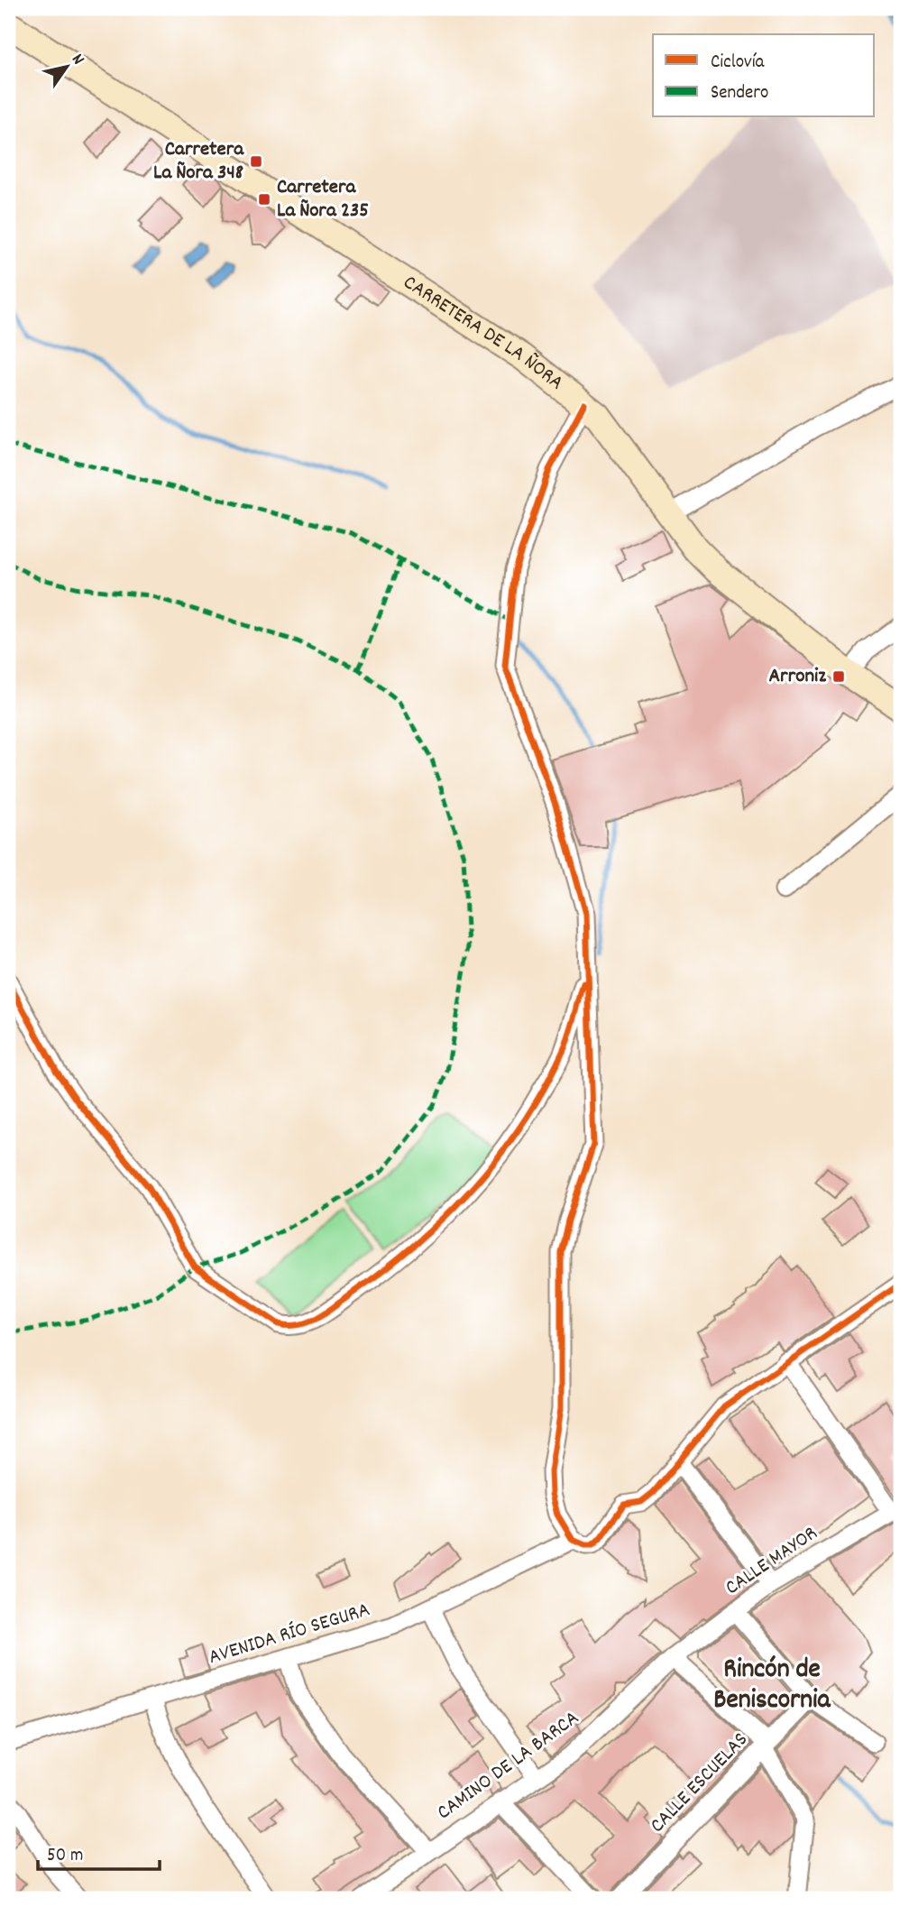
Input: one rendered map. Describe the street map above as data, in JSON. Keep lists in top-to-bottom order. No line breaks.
{"streets":{"main road":["CARRETERA DE LA ÑORA"],"street":["CALLE MAYOR","AVENIDA RÍO SEGURA","CAMINO DE LA BARCA","CALLE ESCUELAS"]},"crossings":[["CALLE MAYOR","CAMINO DE LA BARCA"]],"districts":["Rincón de Beniscornia"],"places":{"transit":["Carretera La Ñora 348","Carretera La Ñora 235","Arroniz"]},"legend":["Ciclovía","Sendero"],"scale_bar":"50 m","north":"top right"}
